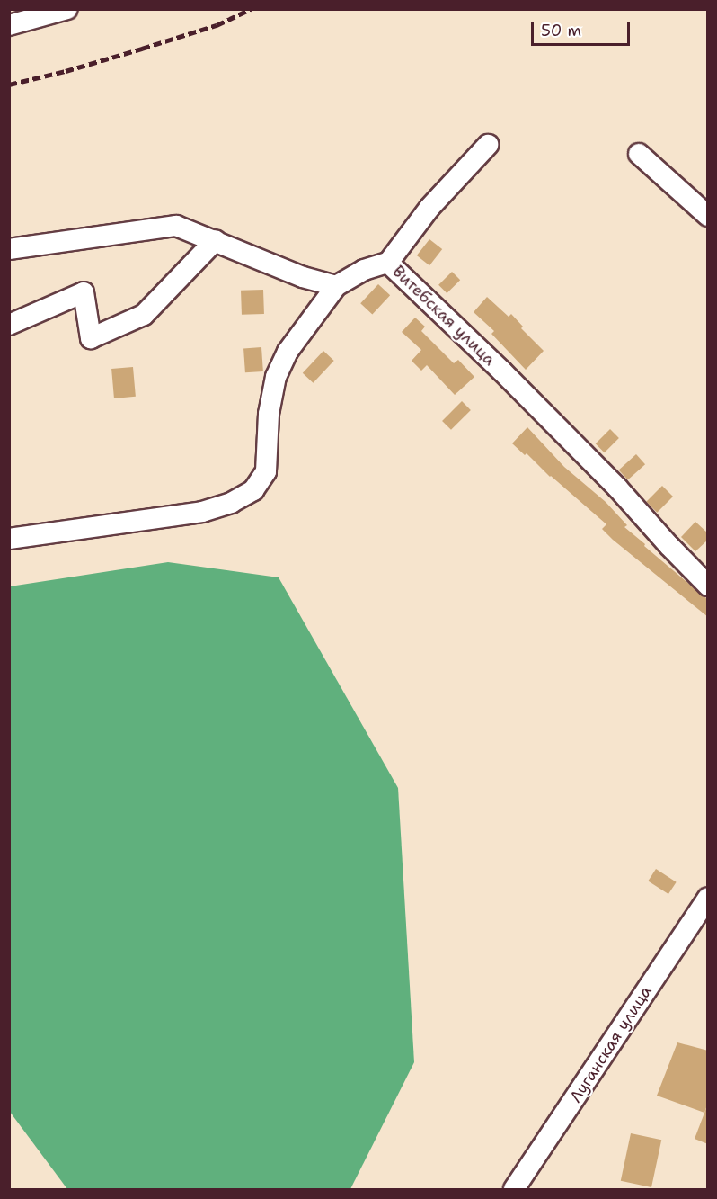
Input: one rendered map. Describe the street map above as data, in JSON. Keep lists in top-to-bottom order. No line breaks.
{"streets":{"street":["Витебская улица","Луганская улица"]},"scale_bar":"50 m"}
